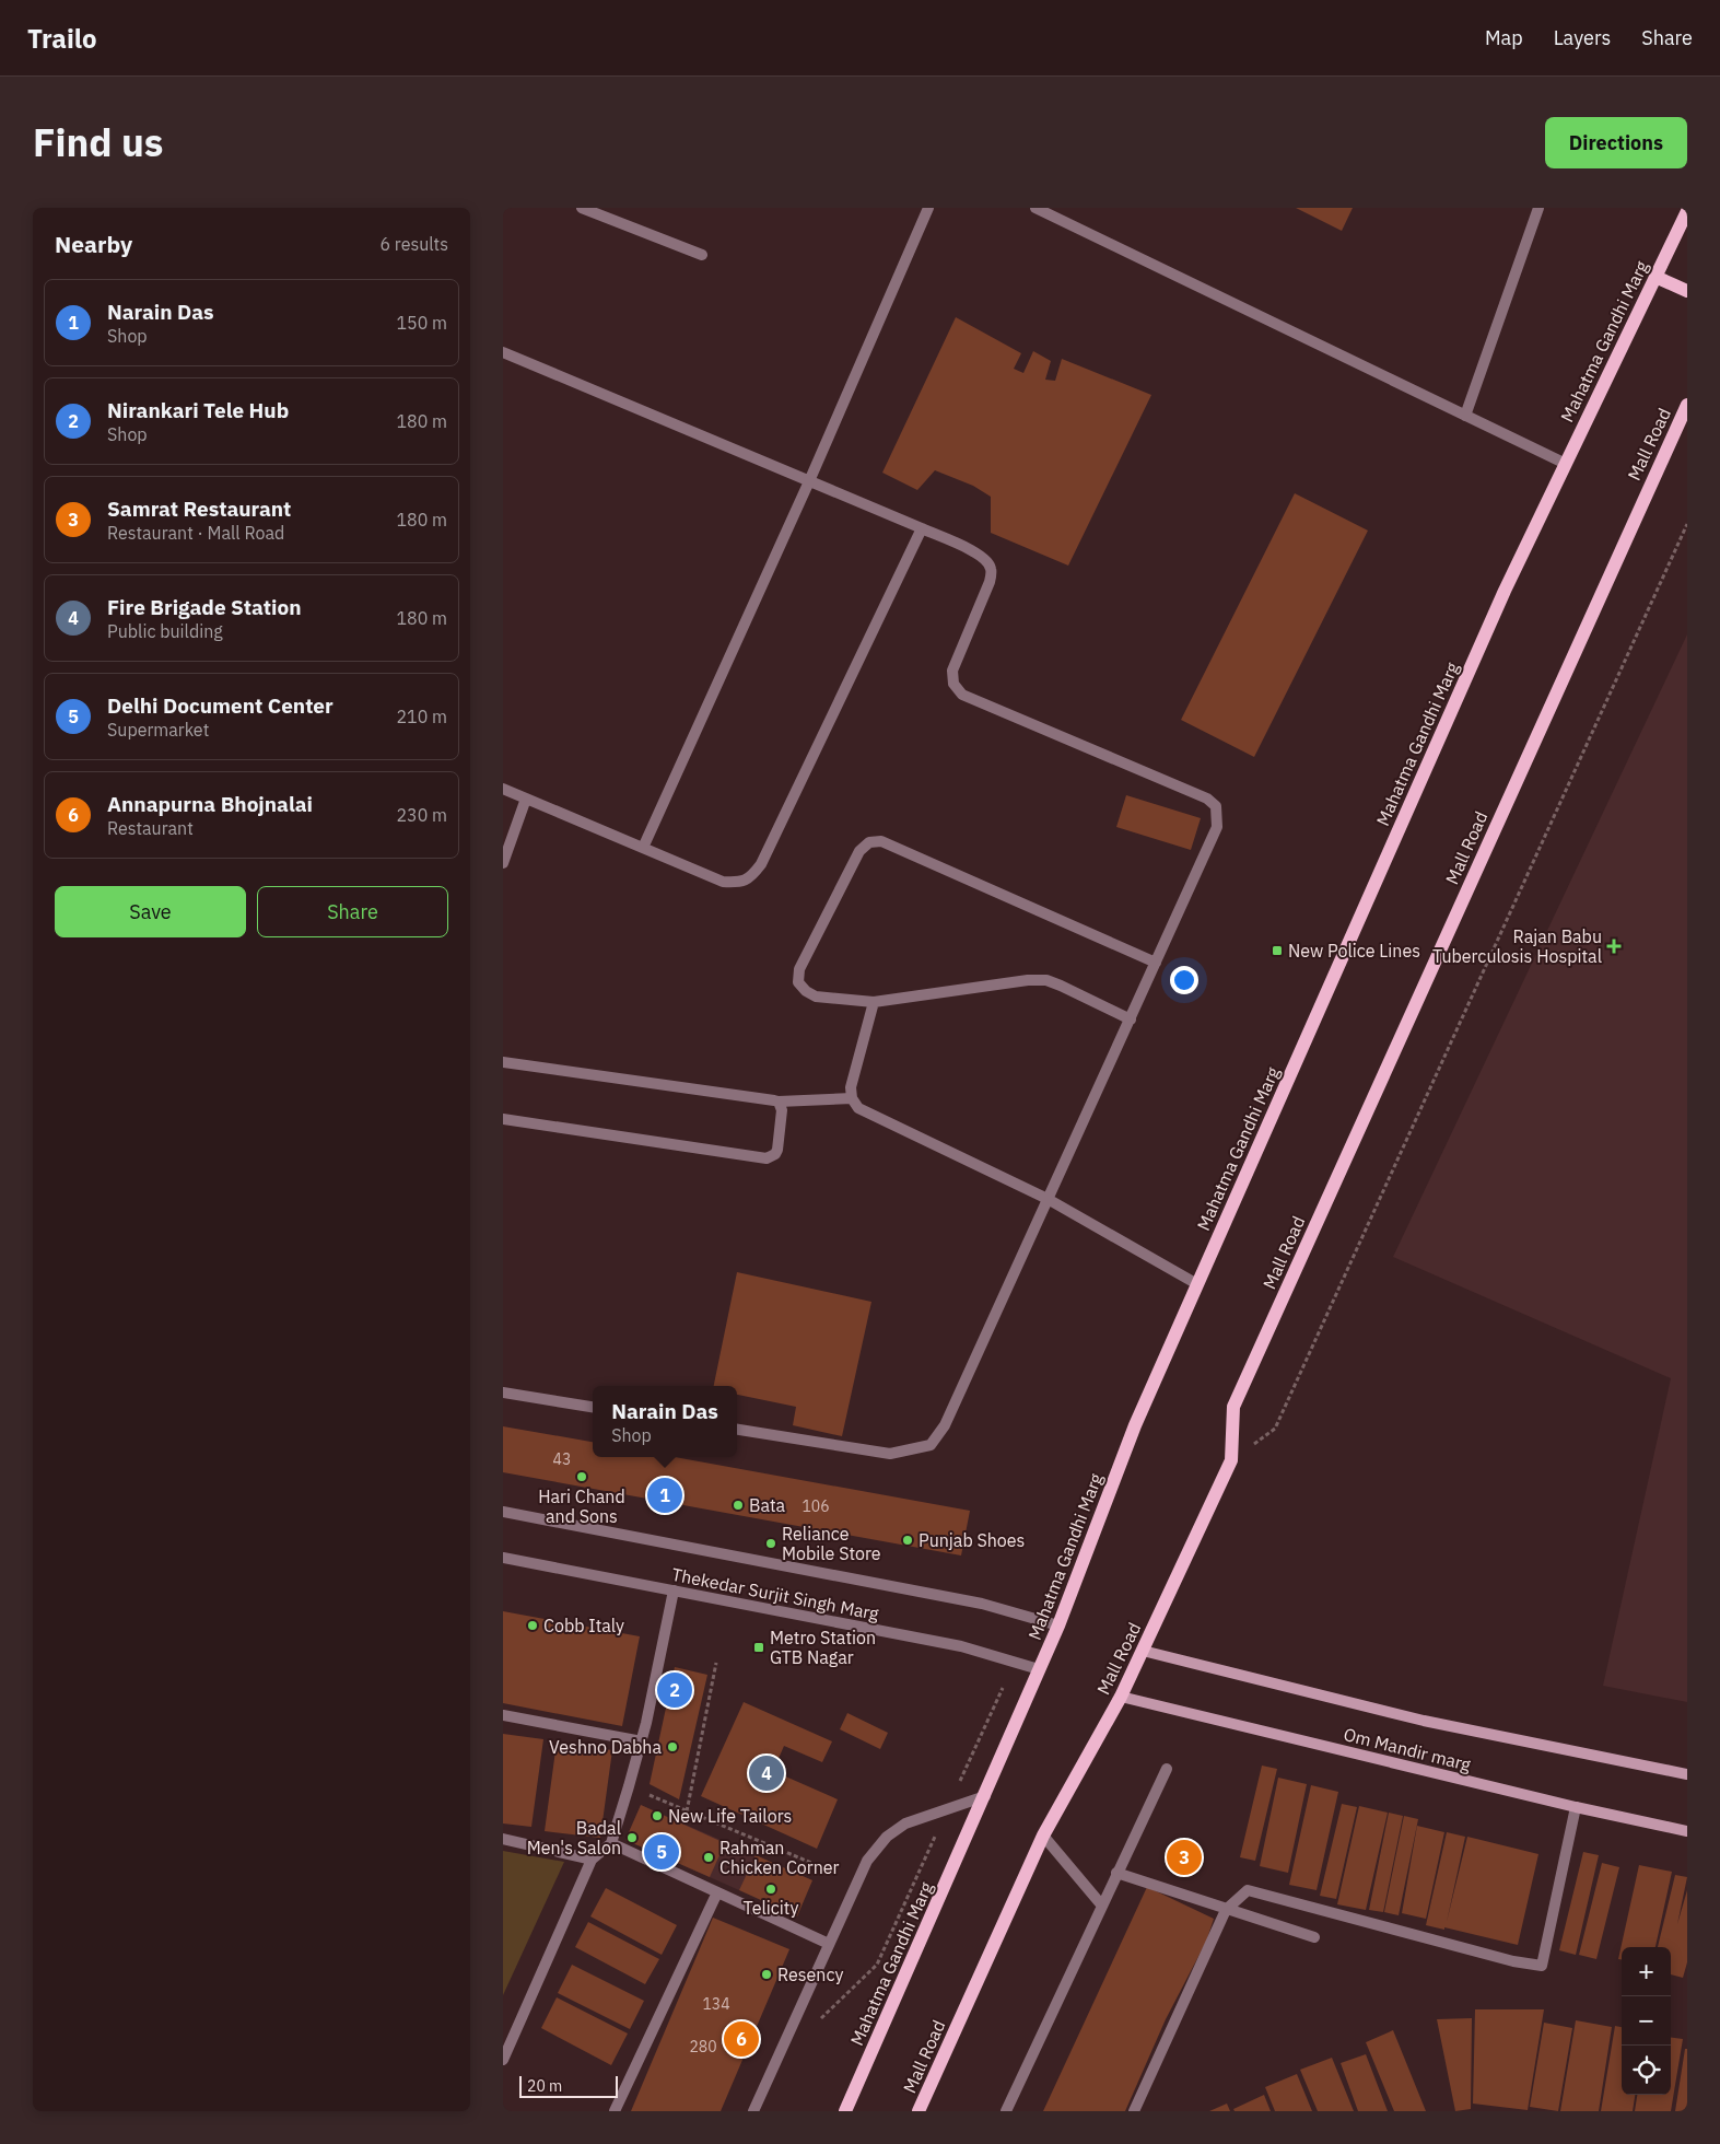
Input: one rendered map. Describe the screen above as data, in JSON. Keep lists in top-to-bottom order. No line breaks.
{"streets":{"main road":["Mahatma Gandhi Marg","Mall Road","Om Mandir marg"],"street":["Thekedar Surjit Singh Marg"]},"crossings":[["Mahatma Gandhi Marg","Thekedar Surjit Singh Marg"],["Mall Road","Om Mandir marg"]],"places":{"health":["Rajan Babu Tuberculosis Hospital"],"transit":["New Police Lines","Metro Station GTB Nagar"],"other":["Hari Chand and Sons","Bata","Punjab Shoes","Reliance Mobile Store","Cobb Italy","Veshno Dabha","New Life Tailors","Badal Men's Salon","Rahman Chicken Corner","Telicity","Resency"]},"house_numbers":["43","106","134","280"],"scale_bar":"20 m","page":{"header":"Trailo","nav":["Map","Layers","Share"],"title":"Find us","buttons":["Directions",["Save","Share"]],"heading":["Nearby","6 results"],"list":[{"mark":"1","name":"Narain Das","note":"Shop","value":"150 m"},{"mark":"2","name":"Nirankari Tele Hub","note":"Shop","value":"180 m"},{"mark":"3","name":"Samrat Restaurant","note":"Restaurant · Mall Road","value":"180 m"},{"mark":"4","name":"Fire Brigade Station","note":"Public building","value":"180 m"},{"mark":"5","name":"Delhi Document Center","note":"Supermarket","value":"210 m"},{"mark":"6","name":"Annapurna Bhojnalai","note":"Restaurant","value":"230 m"}],"popup":["Narain Das","Shop"],"pins":["1","2","4","5","3","6"],"map_buttons":["+","−"],"scale":"20 m"}}
